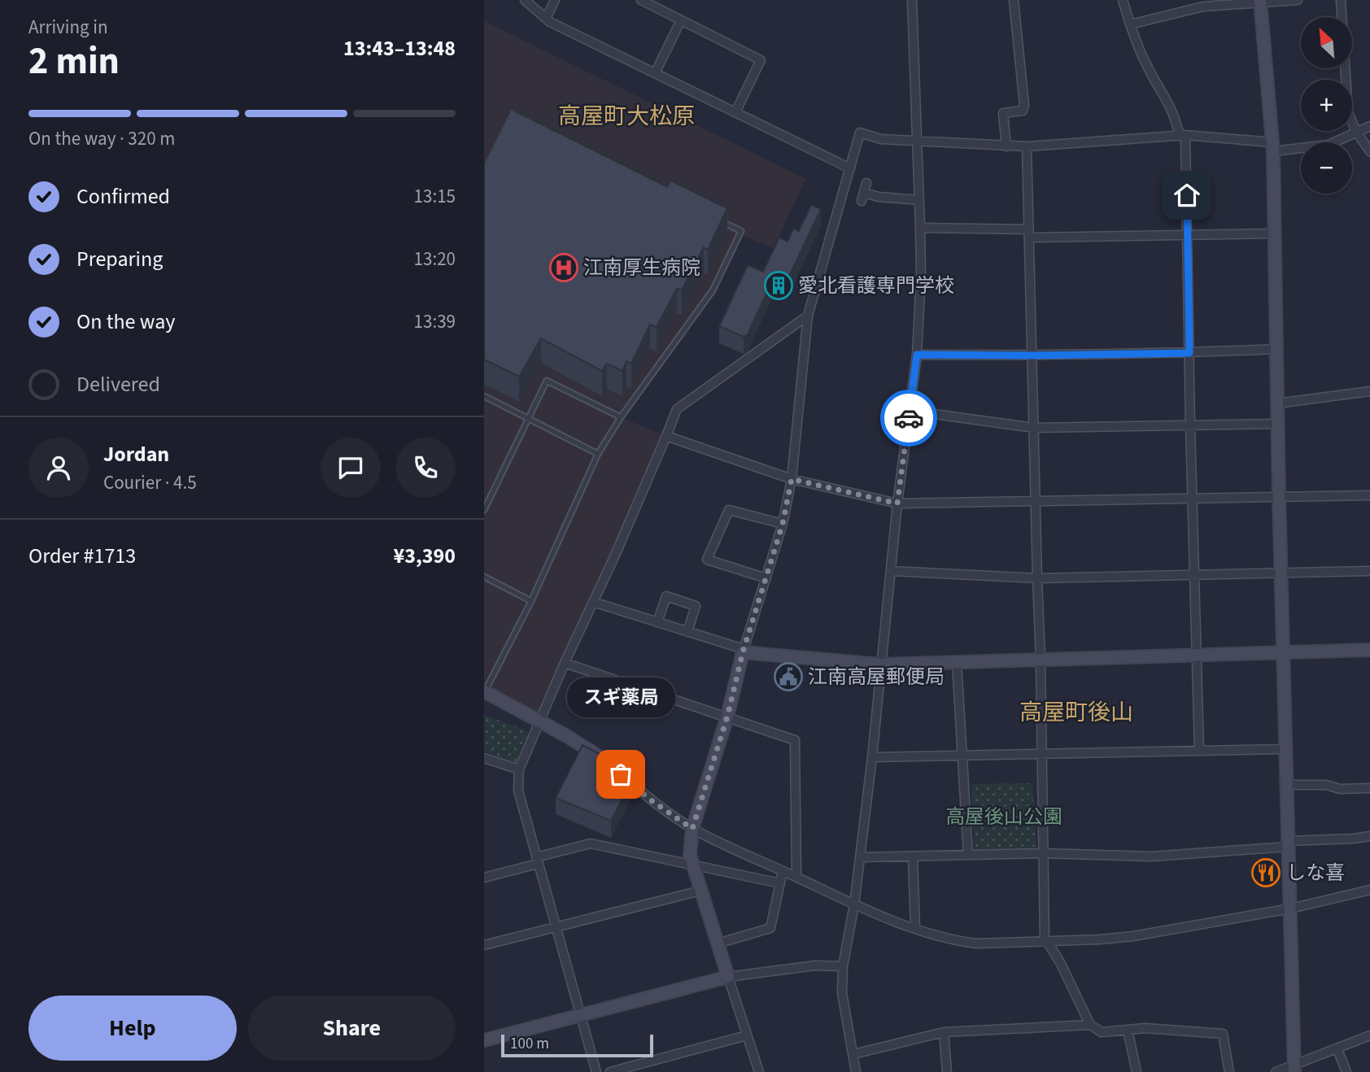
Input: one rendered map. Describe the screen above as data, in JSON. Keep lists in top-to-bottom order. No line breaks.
{"districts":["高屋町大松原","高屋町後山"],"parks":["高屋後山公園"],"places":{"hospital":["江南厚生病院"],"building":["愛北看護専門学校"],"public building":["江南高屋郵便局"],"other":["スギ薬局"],"restaurant":["しな喜"]},"scale_bar":"100 m","north":"top left","page":{"heading":["2 min","Arriving in","13:43–13:48"],"panel":["Jordan","Courier · 4.5","Order #1713","¥3,390"],"map_buttons":["+","−"],"bar":"On the way · 320 m","list":[["Confirmed","13:15"],["Preparing","13:20"],["On the way","13:39"],"Delivered"],"bubble":"スギ薬局","buttons":["Help","Share"],"scale":"100 m"}}
